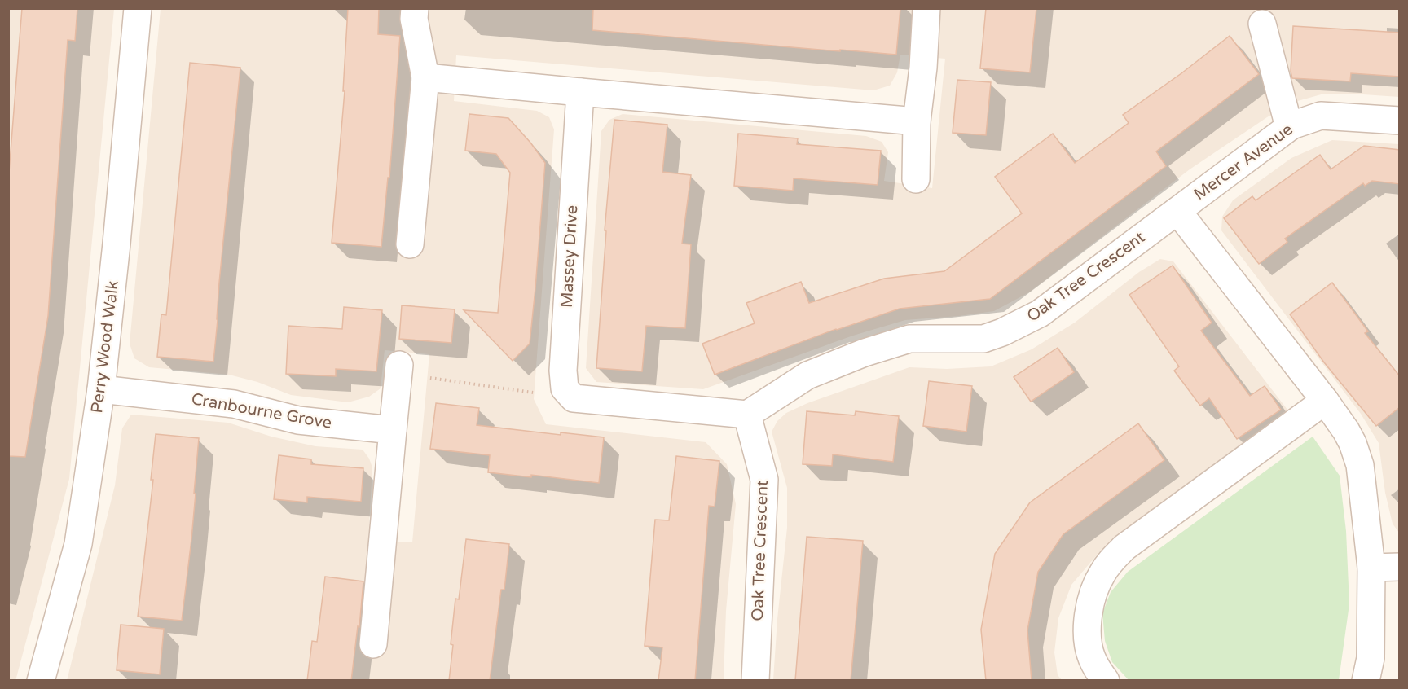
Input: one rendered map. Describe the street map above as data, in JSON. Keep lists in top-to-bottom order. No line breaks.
{"streets":{"street":["Mercer Avenue","Massey Drive","Oak Tree Crescent","Perry Wood Walk","Cranbourne Grove"]},"crossings":[["Mercer Avenue","Oak Tree Crescent"],["Perry Wood Walk","Cranbourne Grove"]]}
